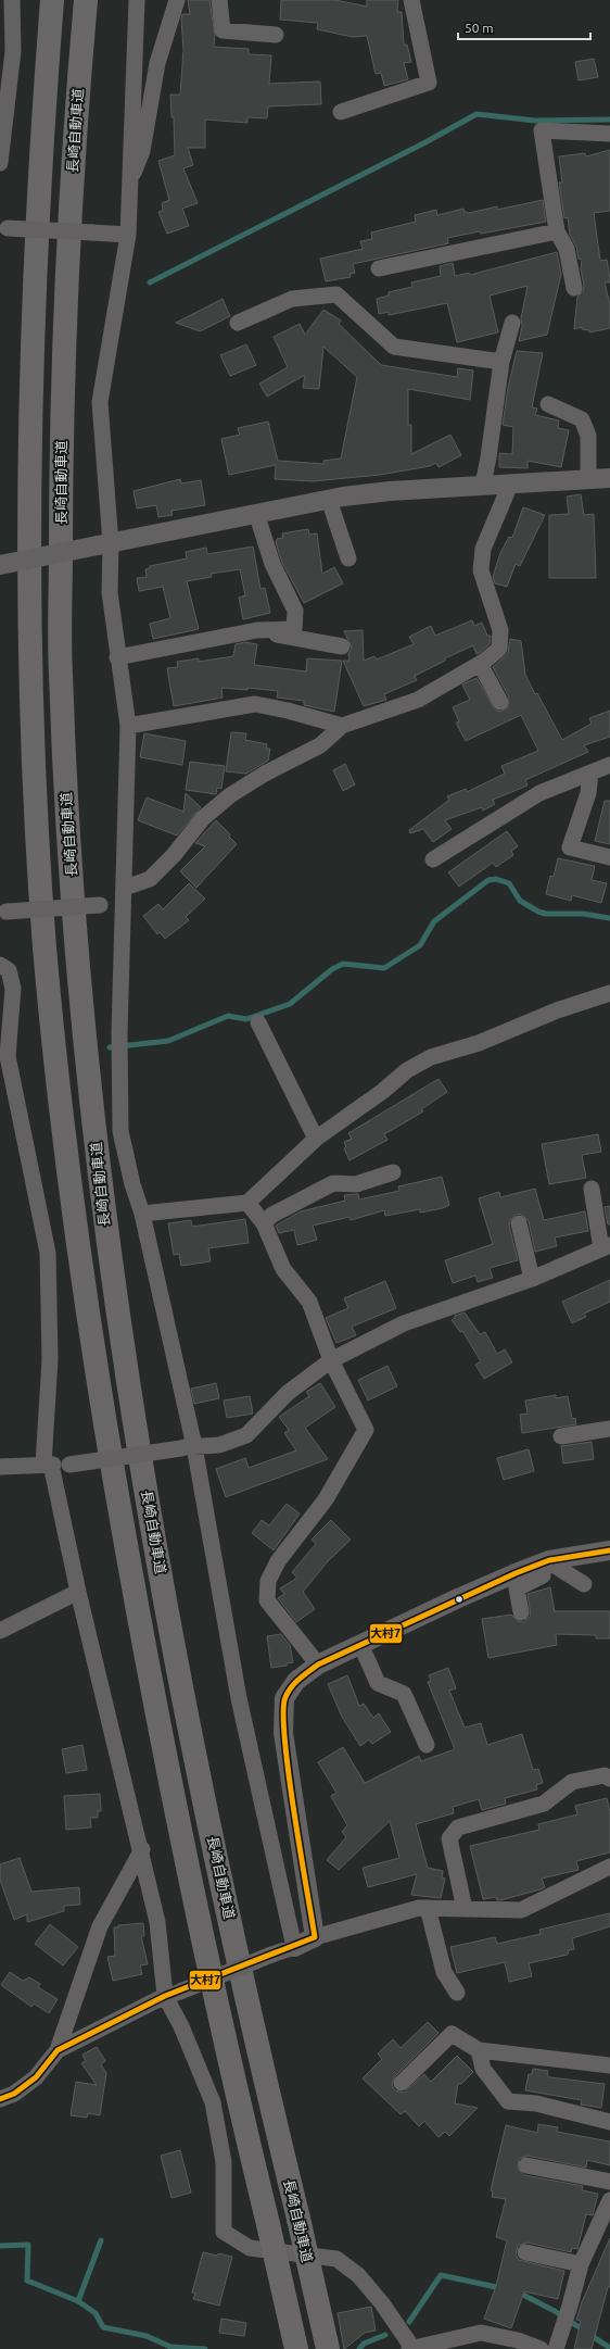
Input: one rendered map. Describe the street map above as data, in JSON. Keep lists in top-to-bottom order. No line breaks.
{"streets":{"highway":["長崎自動車道"]},"lines":["transit line 大村7"],"scale_bar":"50 m"}
